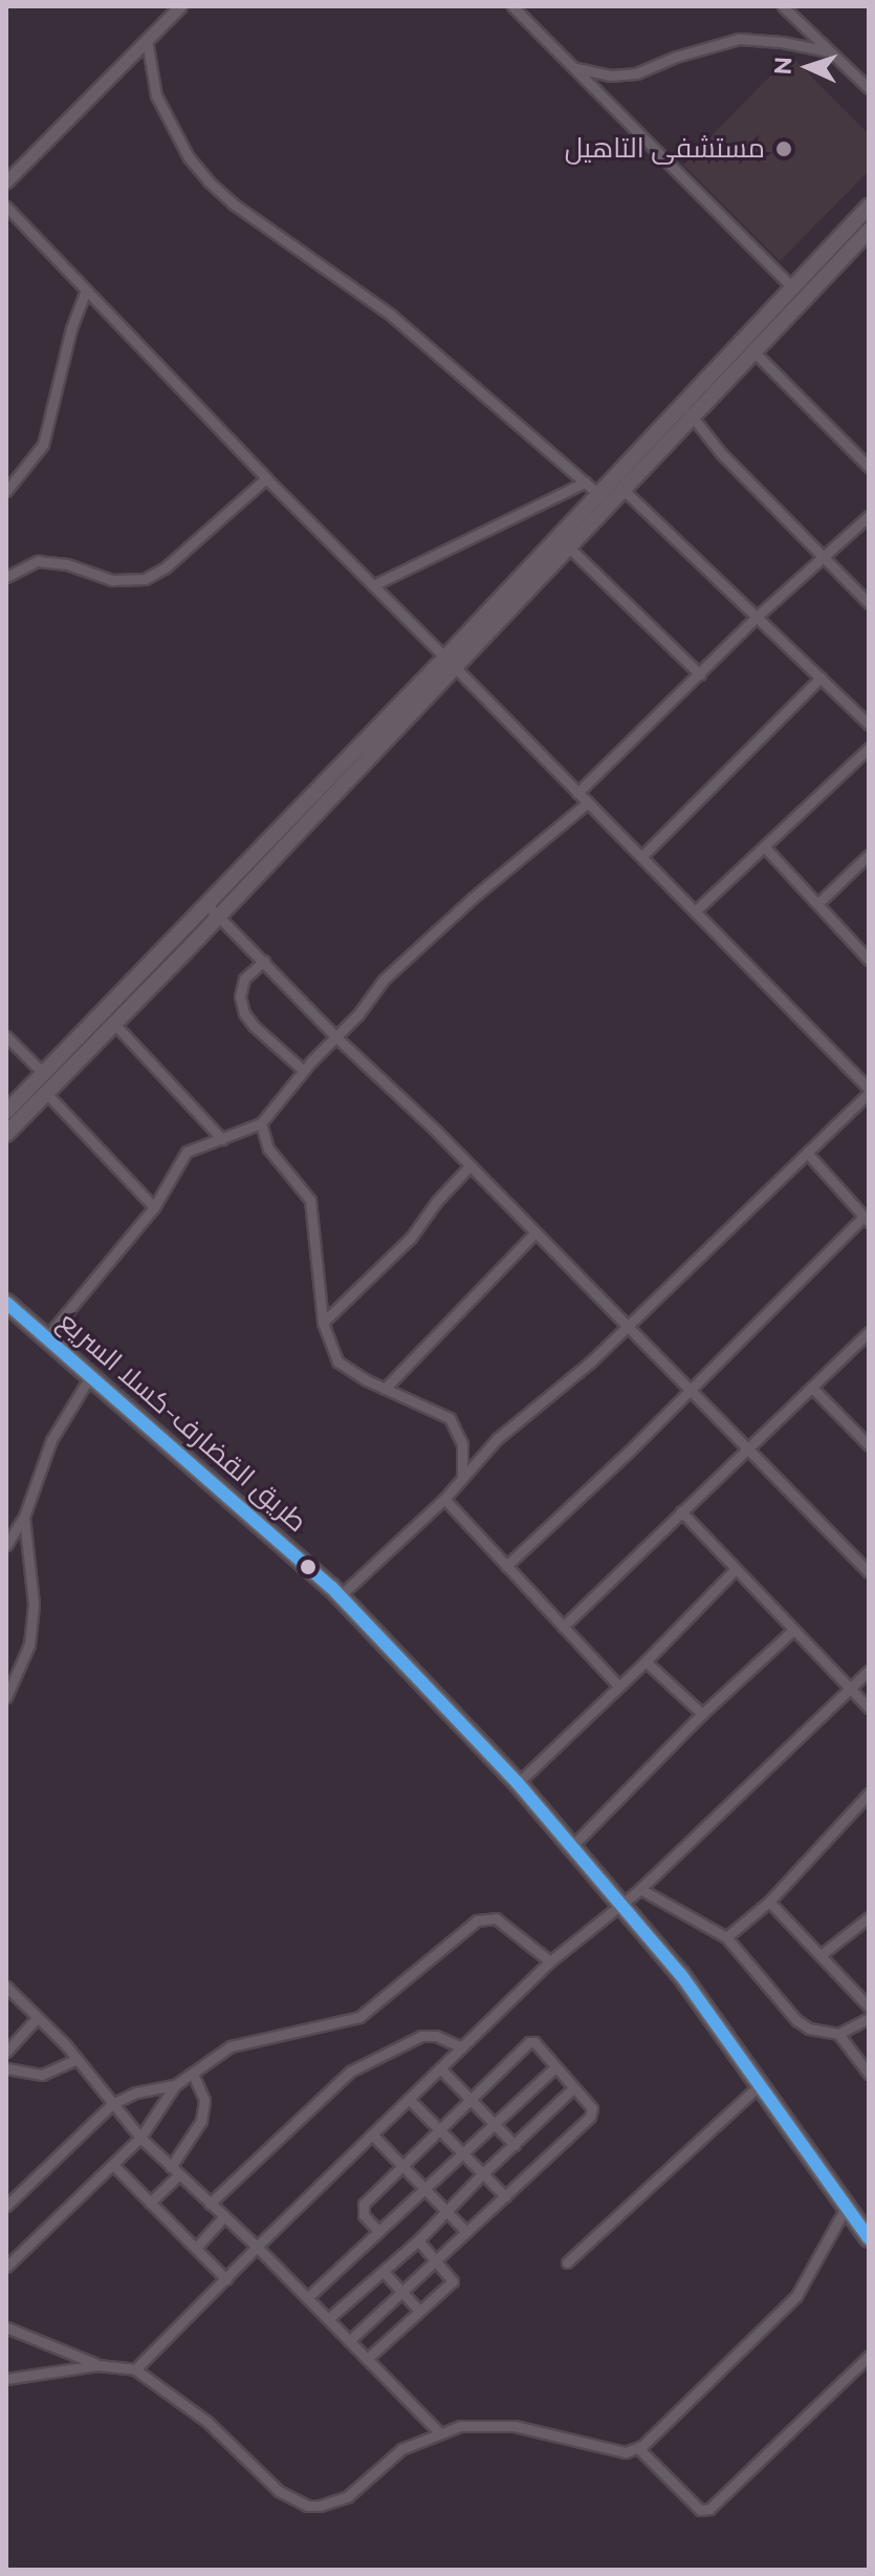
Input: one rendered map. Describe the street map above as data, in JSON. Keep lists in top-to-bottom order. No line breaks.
{"streets":{"highway":["طريق القضارف-كسلا السريع"]},"places":["مستشفى التاهيل"],"north":"left"}
